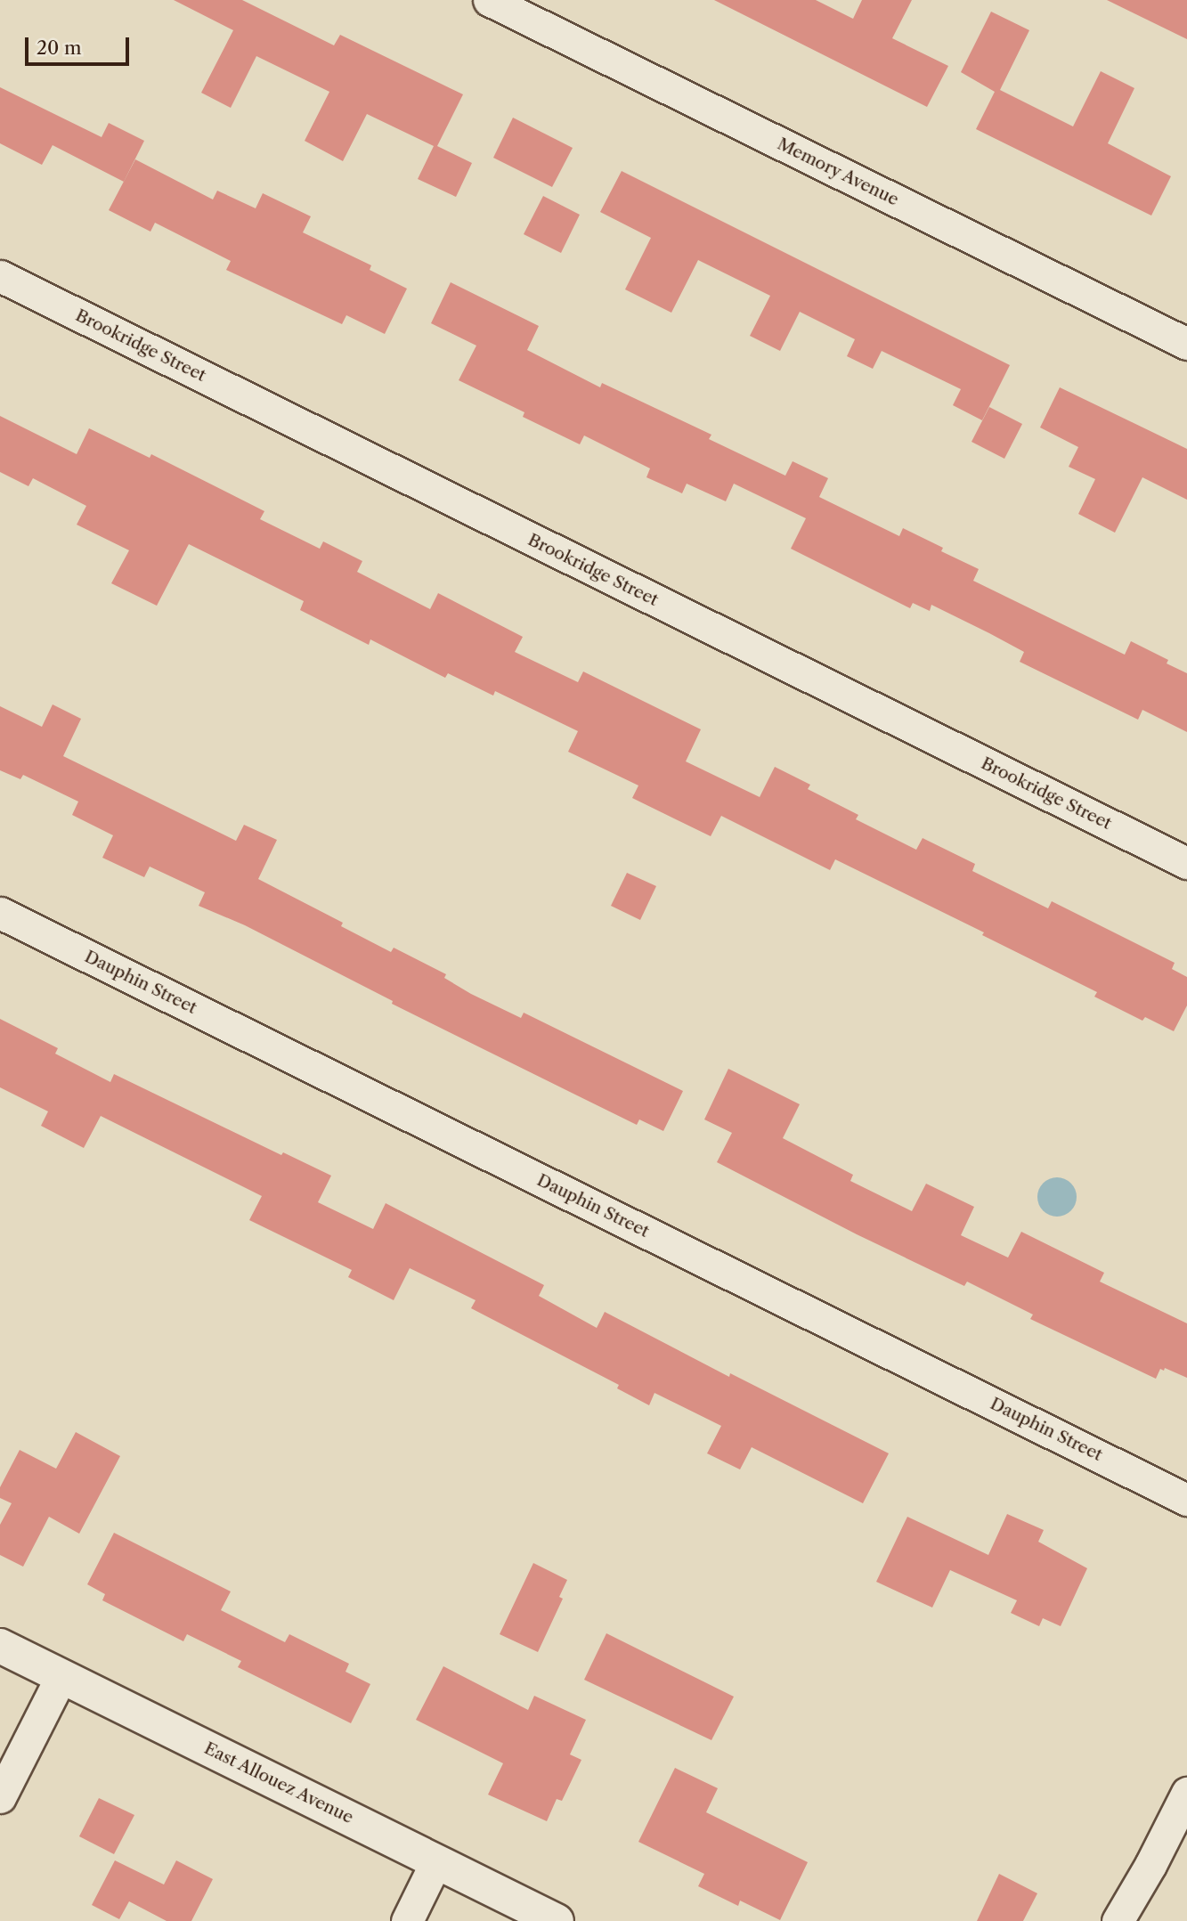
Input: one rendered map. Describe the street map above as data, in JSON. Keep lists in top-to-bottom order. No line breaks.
{"streets":{"street":["Memory Avenue","Brookridge Street","Dauphin Street","East Allouez Avenue"]},"scale_bar":"20 m"}
